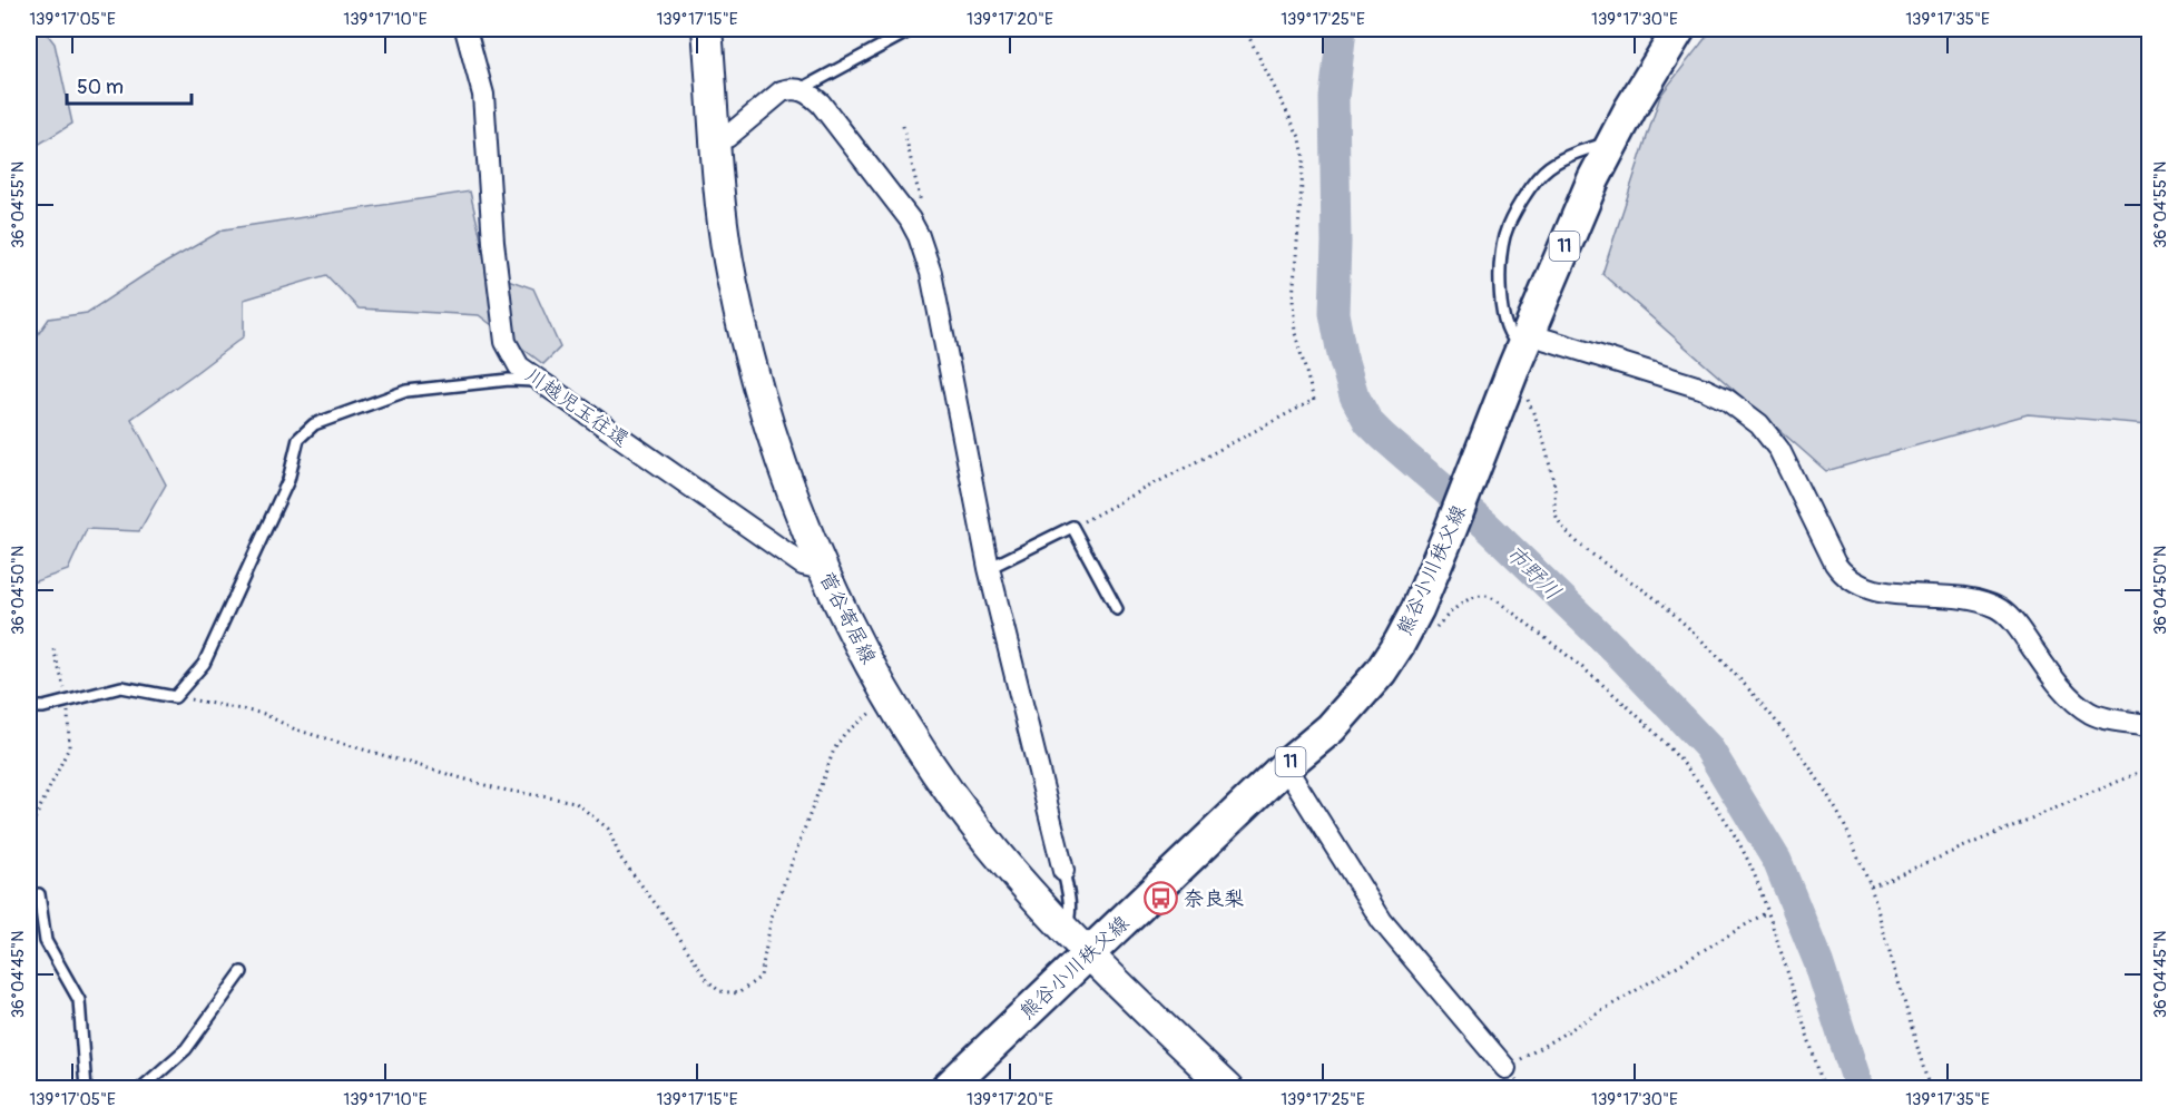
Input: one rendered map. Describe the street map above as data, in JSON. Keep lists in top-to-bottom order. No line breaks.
{"streets":{"main road":["11","熊谷小川秩父線","菅谷寄居線"],"street":["川越児玉往還"]},"crossings":[["川越児玉往還","菅谷寄居線"],["熊谷小川秩父線","菅谷寄居線"]],"water":["市野川"],"places":{"bus stop":["奈良梨"]},"scale_bar":"50 m","coordinates":["139°17'05\"E","139°17'10\"E","139°17'15\"E","139°17'20\"E","139°17'25\"E","139°17'30\"E","139°17'35\"E","36°04'55\"N","36°04'50\"N","36°04'45\"N"]}
